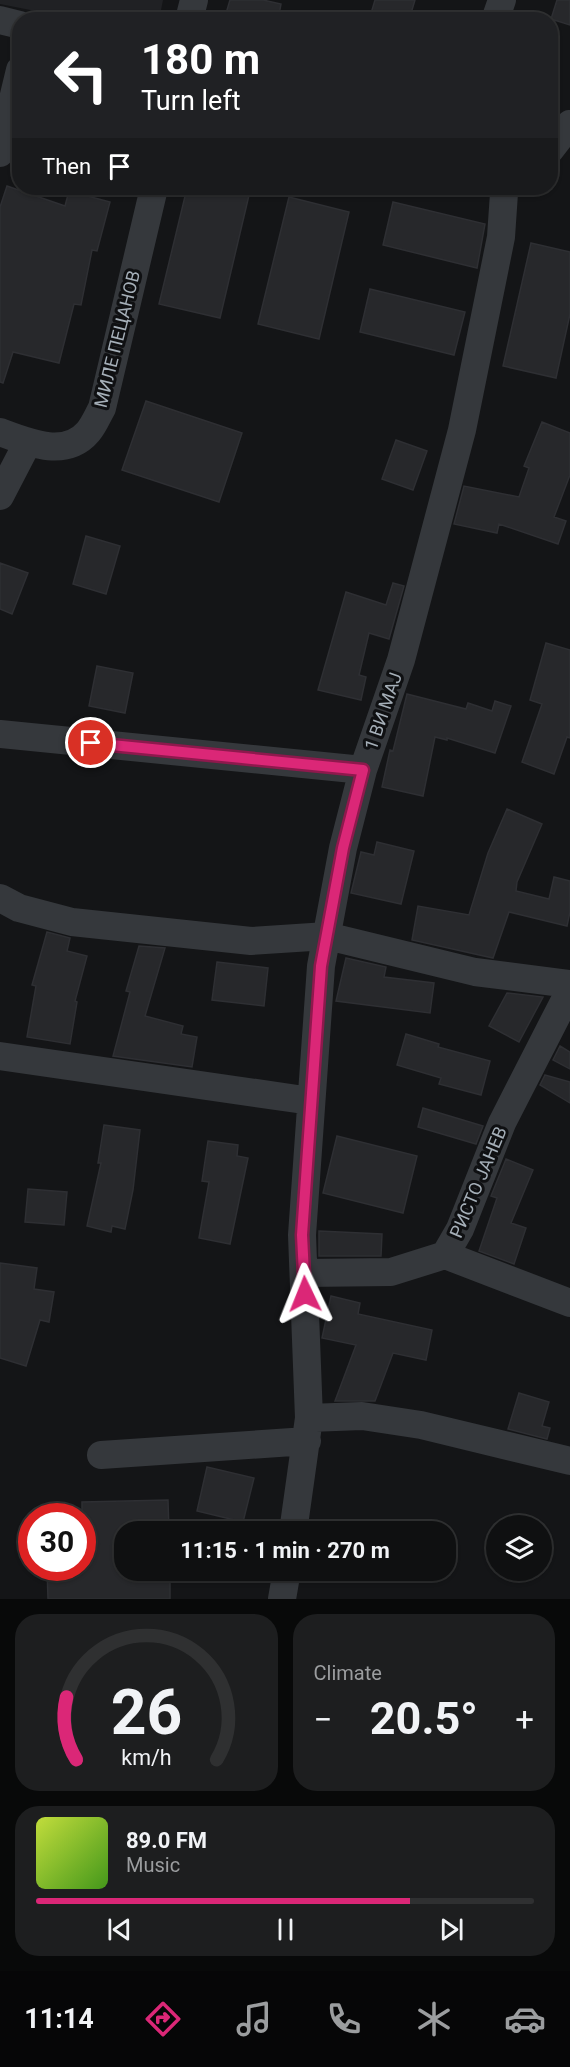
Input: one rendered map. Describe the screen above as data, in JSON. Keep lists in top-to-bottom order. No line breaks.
{"streets":{"street":["МИЛЕ ПЕЦАНОВ","1 ВИ МАЈ","РИСТО ЈАНЕВ"]},"page":{"turn":["180 m","Turn left"],"then":"Then","limit":"30","trip":"11:15 · 1 min · 270 m","tile":"Climate","heat":["−","20.5°","+"],"song":["89.0 FM","Music"],"tabs":"11:14","gauge":["26","km/h"]}}
